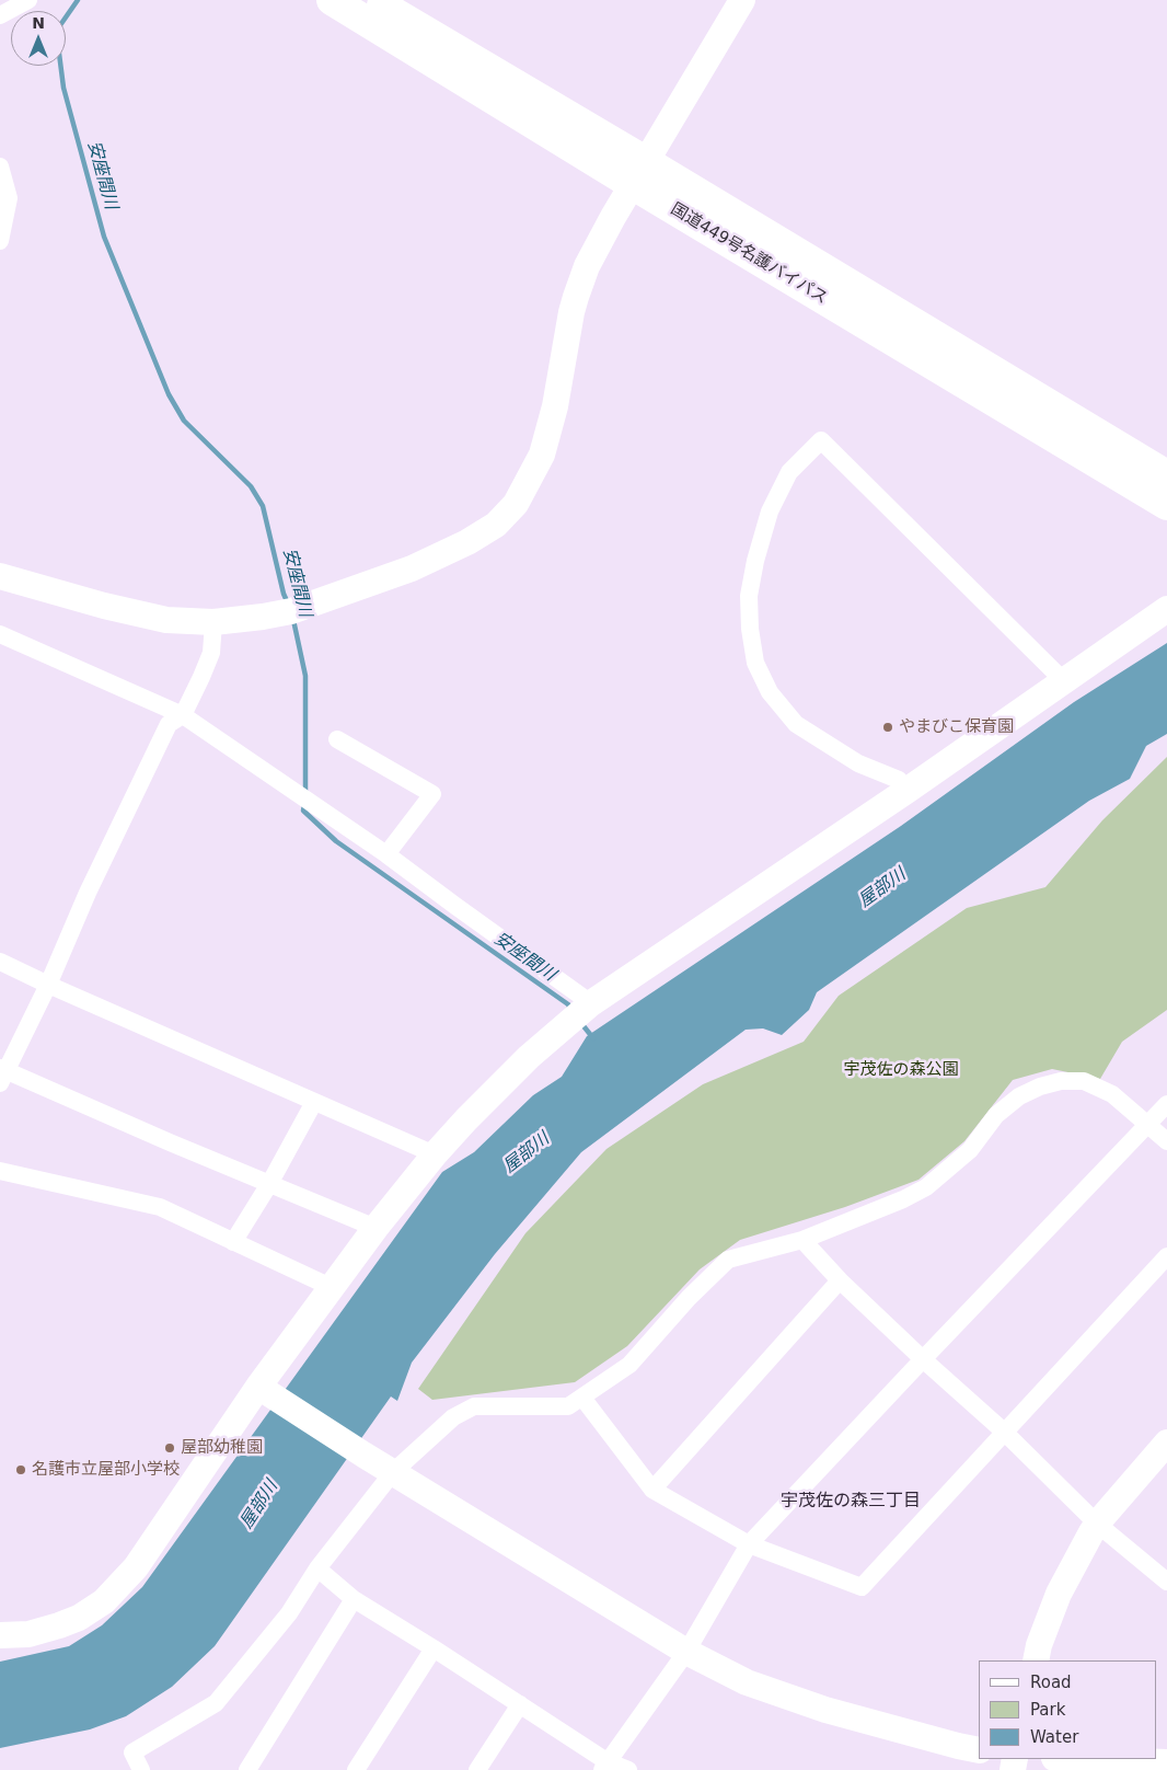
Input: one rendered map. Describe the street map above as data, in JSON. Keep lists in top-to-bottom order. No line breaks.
{"streets":{"highway":["国道449号名護バイパス"]},"districts":["宇茂佐の森三丁目"],"water":["安座間川","屋部川"],"parks":["宇茂佐の森公園"],"places":["やまびこ保育園","屋部幼稚園","名護市立屋部小学校"],"legend":["Road","Park","Water"],"north":"top"}
